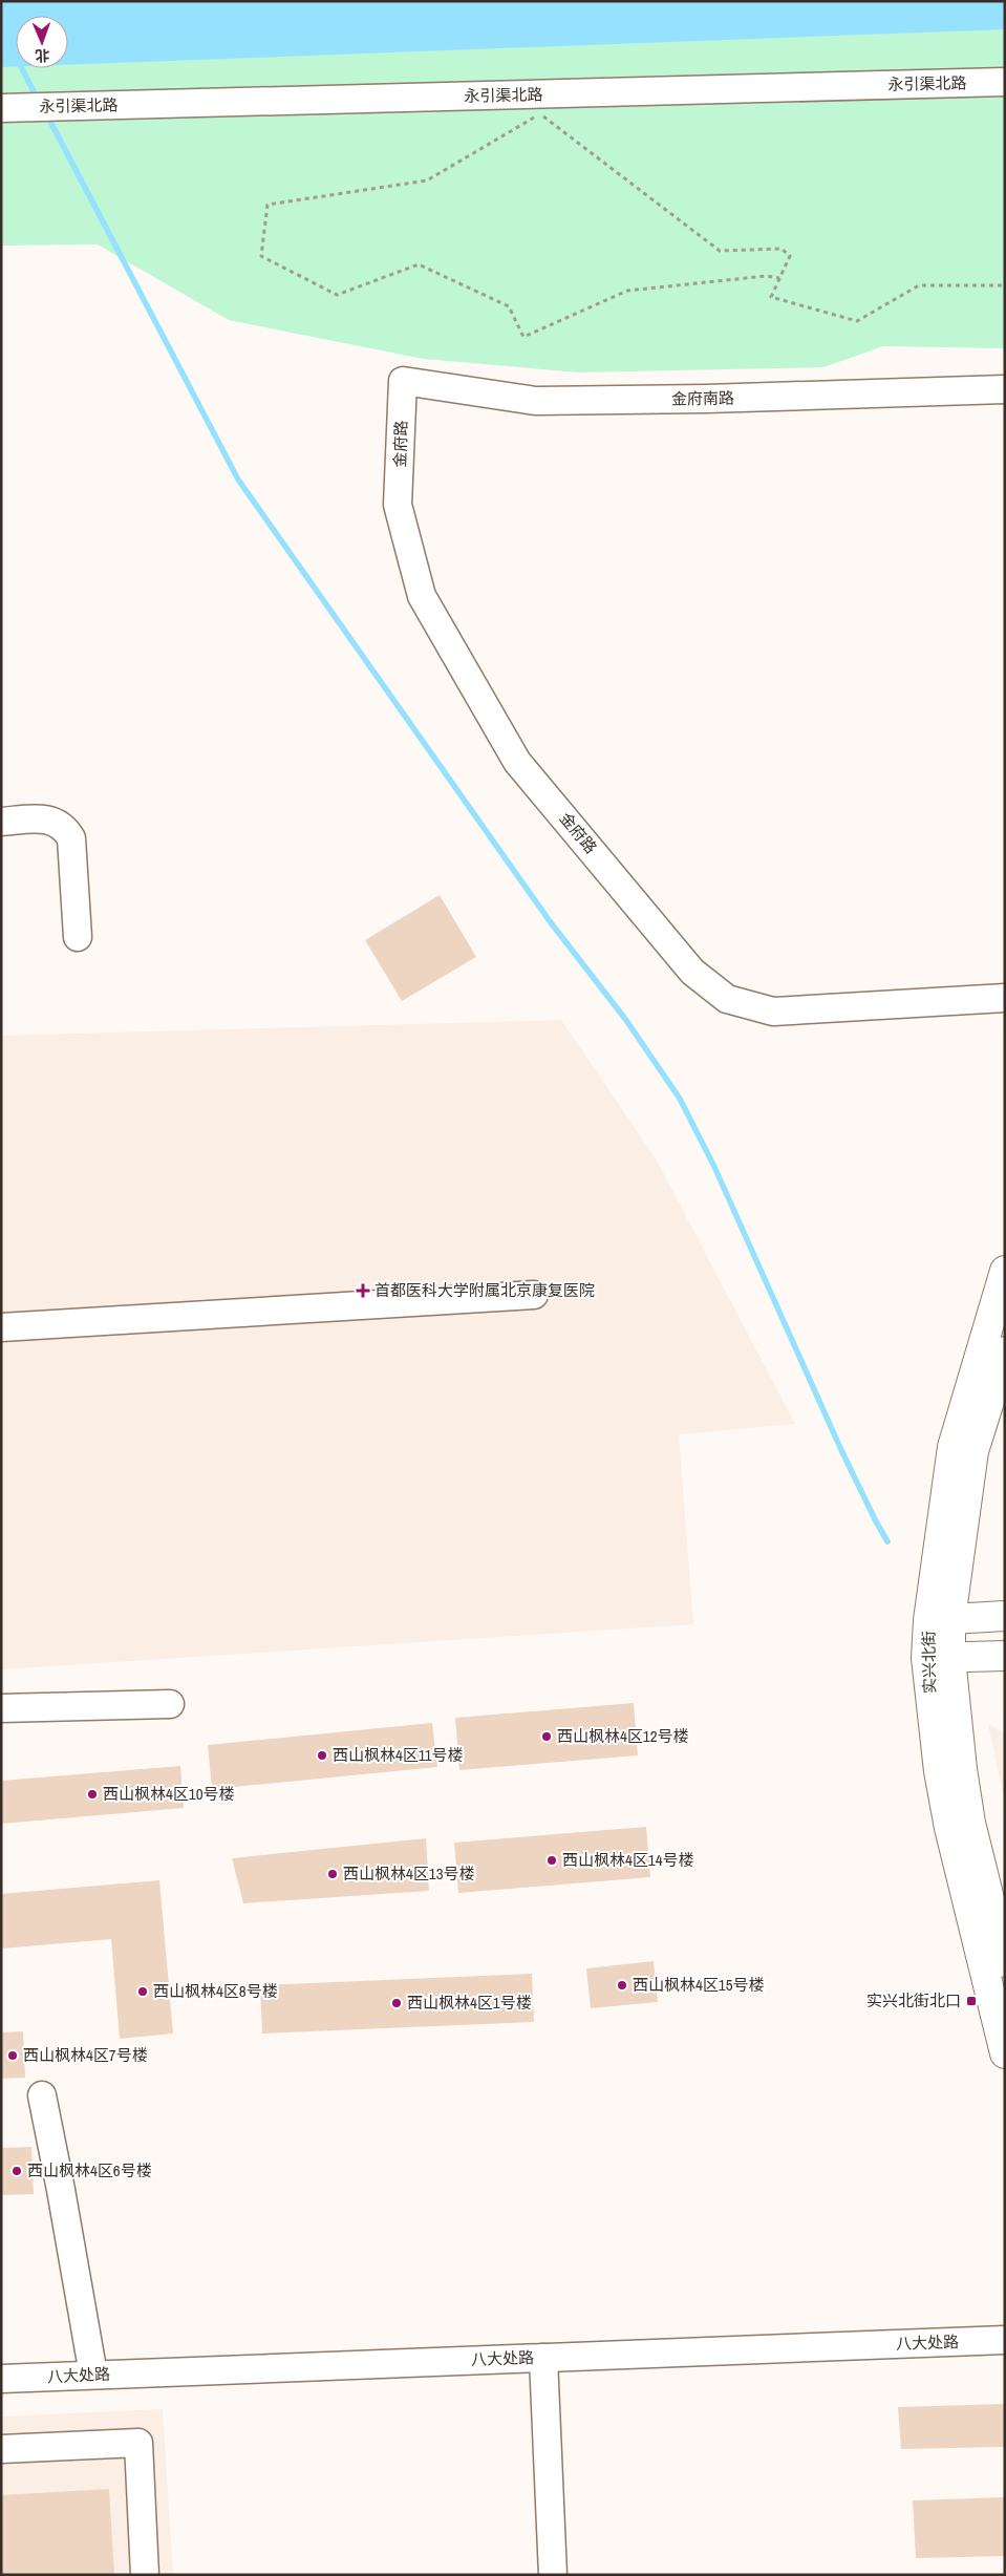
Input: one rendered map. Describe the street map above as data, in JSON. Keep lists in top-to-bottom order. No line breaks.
{"streets":{"main road":["实兴北街"],"street":["永引渠北路","金府南路","金府路","八大处路"]},"crossings":[["金府南路","金府路"]],"places":{"health":["首都医科大学附属北京康复医院"],"other":["西山枫林4区12号楼","西山枫林4区11号楼","西山枫林4区10号楼","西山枫林4区14号楼","西山枫林4区13号楼","西山枫林4区15号楼","西山枫林4区8号楼","西山枫林4区1号楼","西山枫林4区7号楼","西山枫林4区6号楼"],"transit":["实兴北街北口"]},"north":"bottom"}
